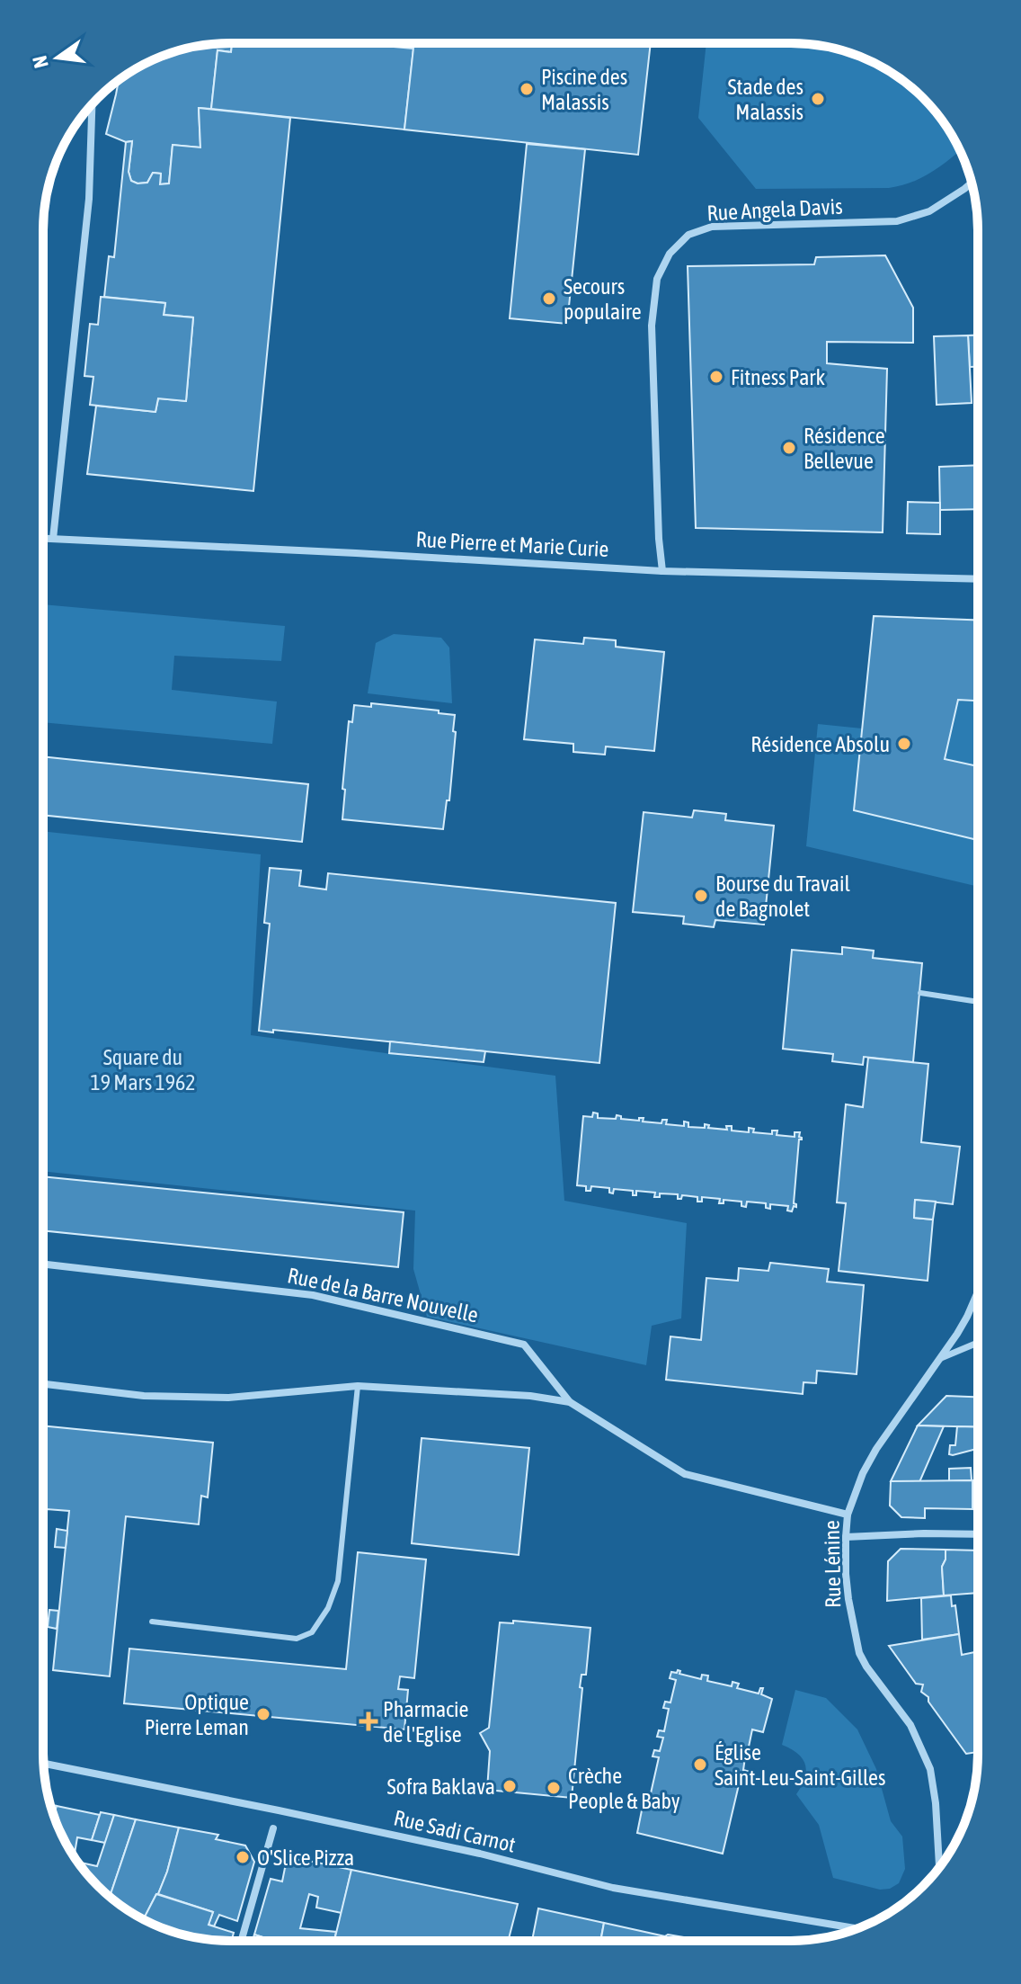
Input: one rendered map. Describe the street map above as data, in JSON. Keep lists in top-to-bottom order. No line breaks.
{"streets":{"street":["Rue Angela Davis","Rue Pierre et Marie Curie","Rue de la Barre Nouvelle","Rue Lénine","Rue Sadi Carnot"]},"crossings":[["Rue Angela Davis","Rue Pierre et Marie Curie"],["Rue de la Barre Nouvelle","Rue Lénine"]],"parks":["Square du 19 Mars 1962"],"places":{"other":["Piscine des Malassis","Stade des Malassis","Secours populaire","Fitness Park","Résidence Bellevue","Résidence Absolu","Bourse du Travail de Bagnolet","Optique Pierre Leman","Église Saint-Leu-Saint-Gilles","Sofra Baklava","Crèche People & Baby","O'Slice Pizza"],"health":["Pharmacie de l'Eglise"]},"north":"left"}
